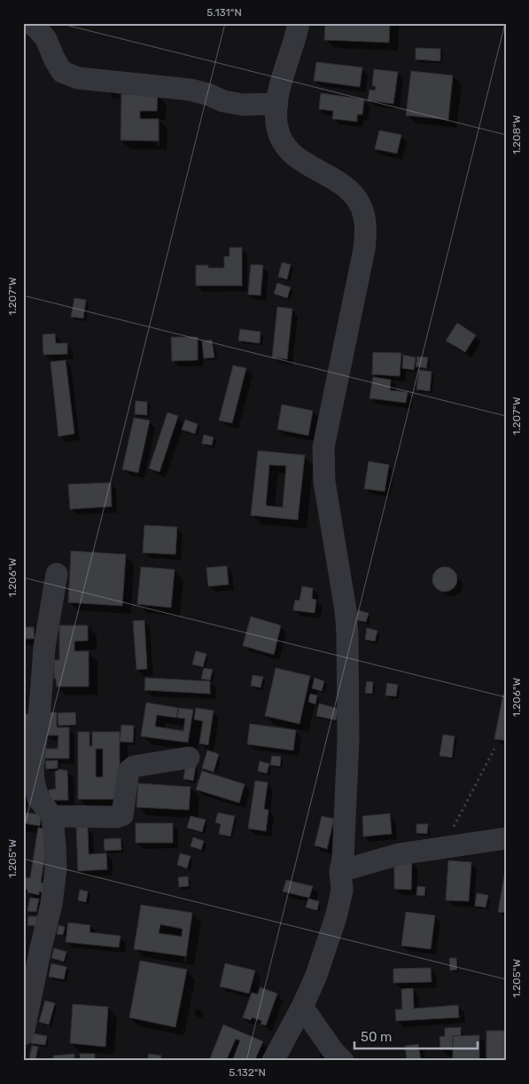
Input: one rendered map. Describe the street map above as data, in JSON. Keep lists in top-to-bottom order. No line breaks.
{"scale_bar":"50 m","coordinates":["5.131°N","1.208°W","1.207°W","1.206°W","1.205°W","5.132°N"]}
